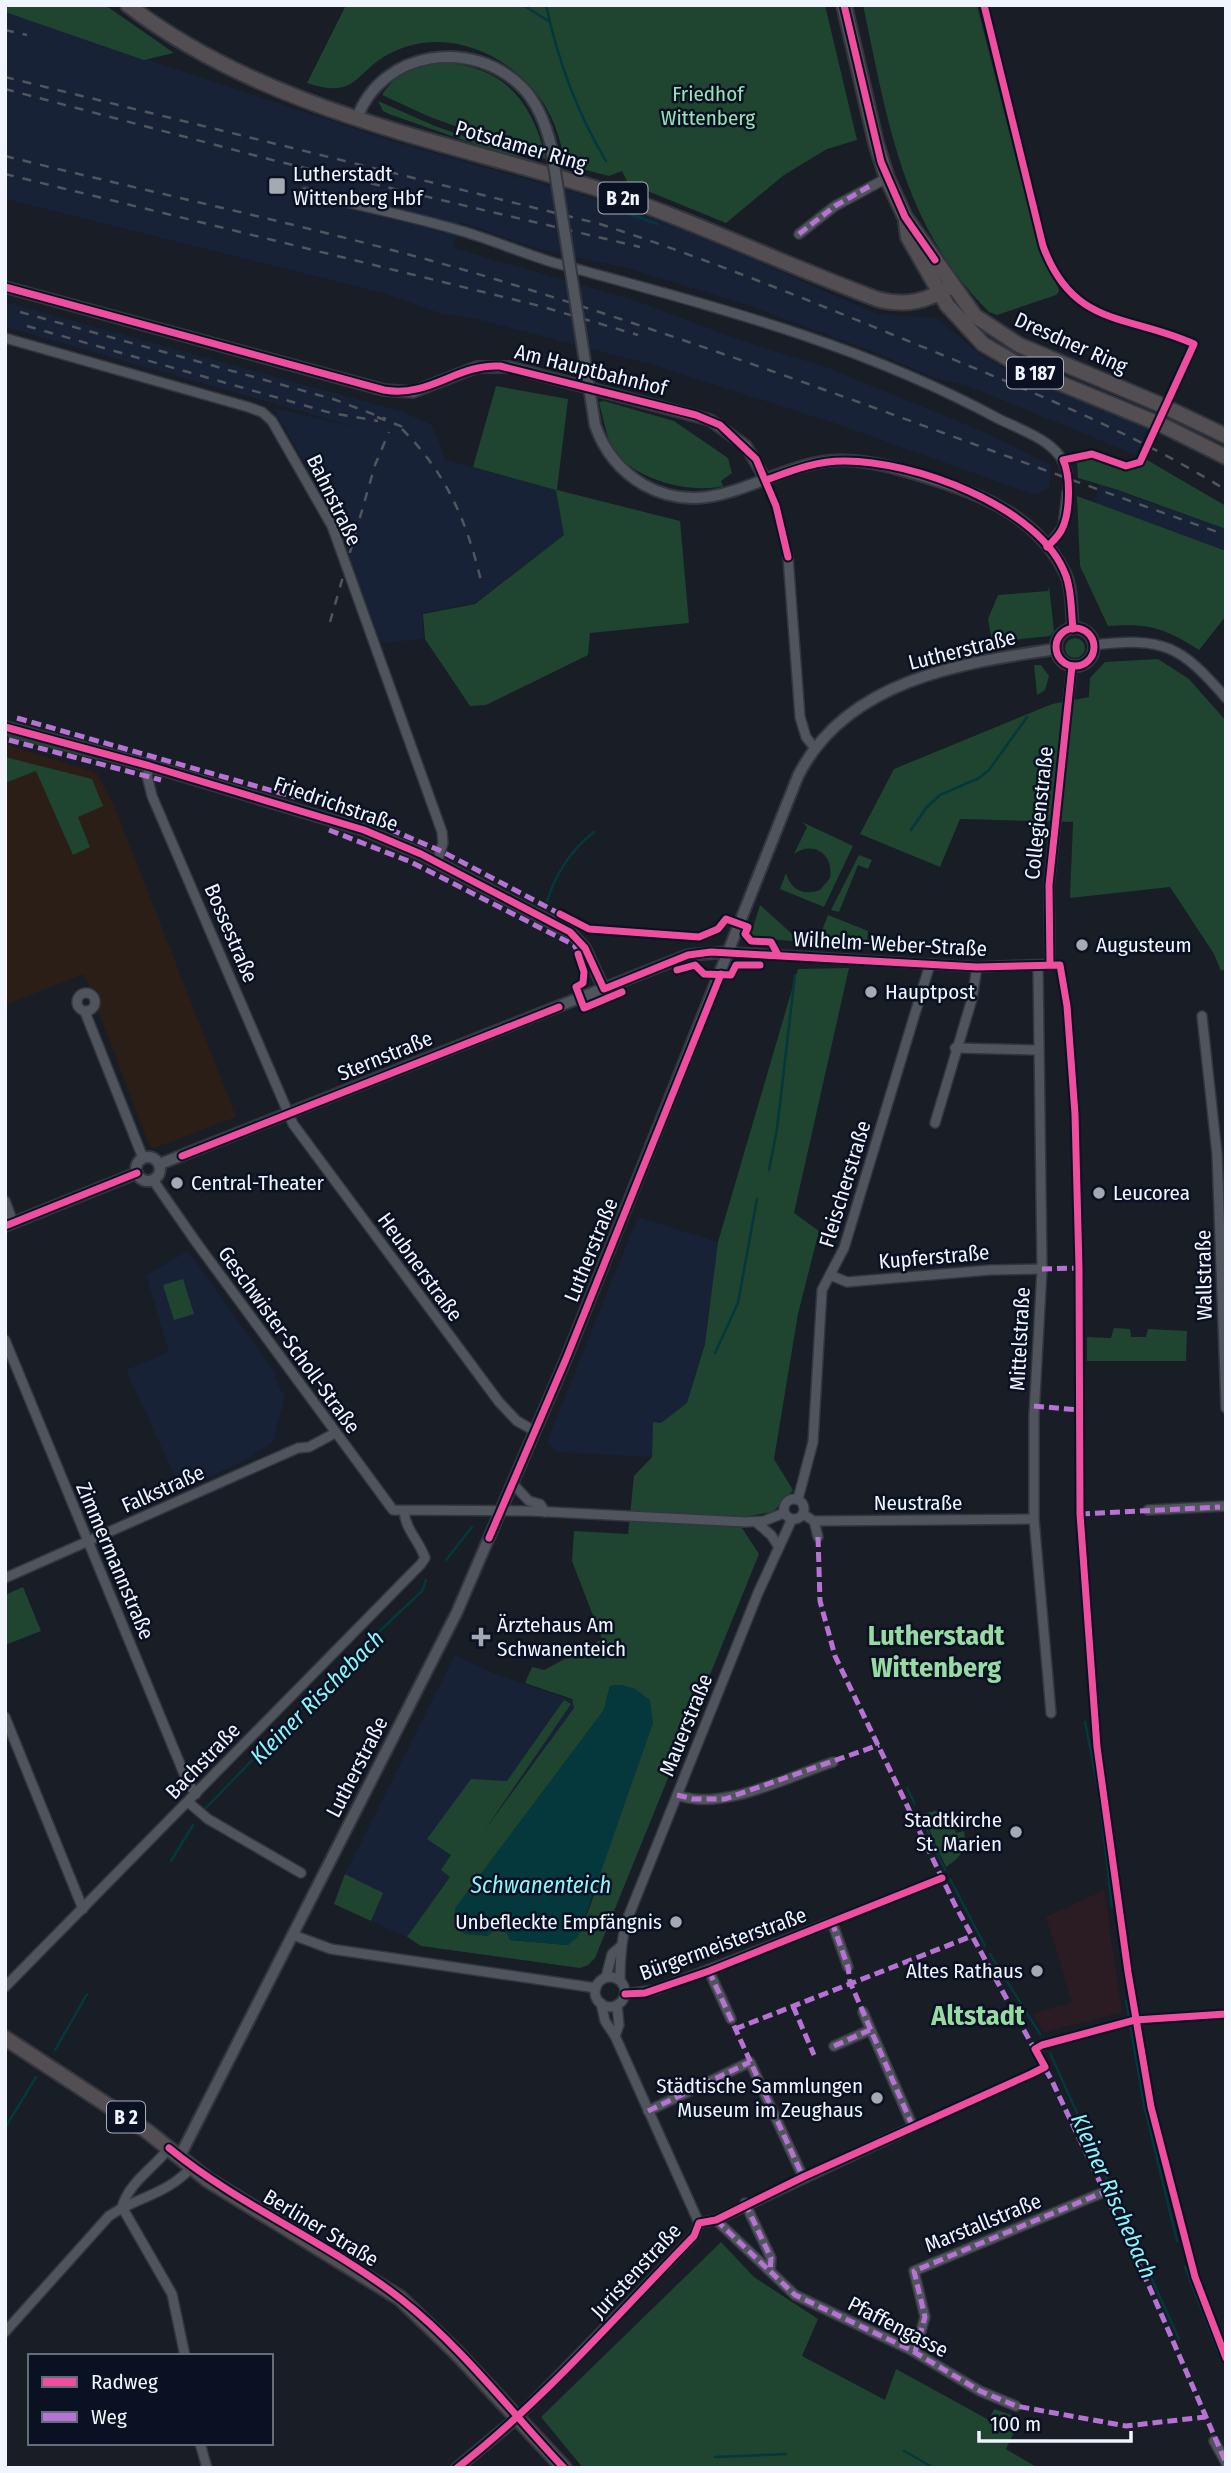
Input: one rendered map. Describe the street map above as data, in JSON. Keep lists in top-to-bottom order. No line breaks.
{"streets":{"main road":["Potsdamer Ring","B 2n","Dresdner Ring","B 187","B 2","Berliner Straße"],"street":["Am Hauptbahnhof","Bahnstraße","Lutherstraße","Friedrichstraße","Collegienstraße","Bossestraße","Wilhelm-Weber-Straße","Sternstraße","Fleischerstraße","Kupferstraße","Heubnerstraße","Wallstraße","Mittelstraße","Geschwister-Scholl-Straße","Falkstraße","Neustraße","Zimmermannstraße","Mauerstraße","Bachstraße","Bürgermeisterstraße","Marstallstraße","Juristenstraße","Pfaffengasse"]},"crossings":[["Potsdamer Ring","Dresdner Ring"],["Dresdner Ring","B 187"],["Bahnstraße","Friedrichstraße"],["Lutherstraße","Collegienstraße"],["Lutherstraße","Wilhelm-Weber-Straße"],["Lutherstraße","Heubnerstraße"],["Lutherstraße","Berliner Straße"],["Friedrichstraße","Bossestraße"],["Friedrichstraße","Sternstraße"],["Collegienstraße","Wilhelm-Weber-Straße"],["Bossestraße","Sternstraße"],["Bossestraße","Heubnerstraße"],["Wilhelm-Weber-Straße","Fleischerstraße"],["Wilhelm-Weber-Straße","Mittelstraße"],["Sternstraße","Heubnerstraße"],["Sternstraße","Geschwister-Scholl-Straße"],["Fleischerstraße","Kupferstraße"],["Kupferstraße","Mittelstraße"],["Mittelstraße","Neustraße"],["Geschwister-Scholl-Straße","Falkstraße"],["Geschwister-Scholl-Straße","Bachstraße"],["Falkstraße","Zimmermannstraße"],["Zimmermannstraße","Bachstraße"],["Mauerstraße","Bürgermeisterstraße"],["Marstallstraße","Pfaffengasse"],["Berliner Straße","Juristenstraße"],["Juristenstraße","Pfaffengasse"]],"districts":["Lutherstadt Wittenberg","Altstadt"],"water":["Kleiner Rischebach","Schwanenteich"],"parks":["Friedhof Wittenberg"],"places":{"transit":["Lutherstadt Wittenberg Hbf"],"other":["Augusteum","Hauptpost","Central-Theater","Leucorea","Stadtkirche St. Marien","Unbefleckte Empfängnis","Altes Rathaus","Städtische Sammlungen Museum im Zeughaus"],"health":["Ärztehaus Am Schwanenteich"]},"legend":["Radweg","Weg"],"scale_bar":"100 m"}
